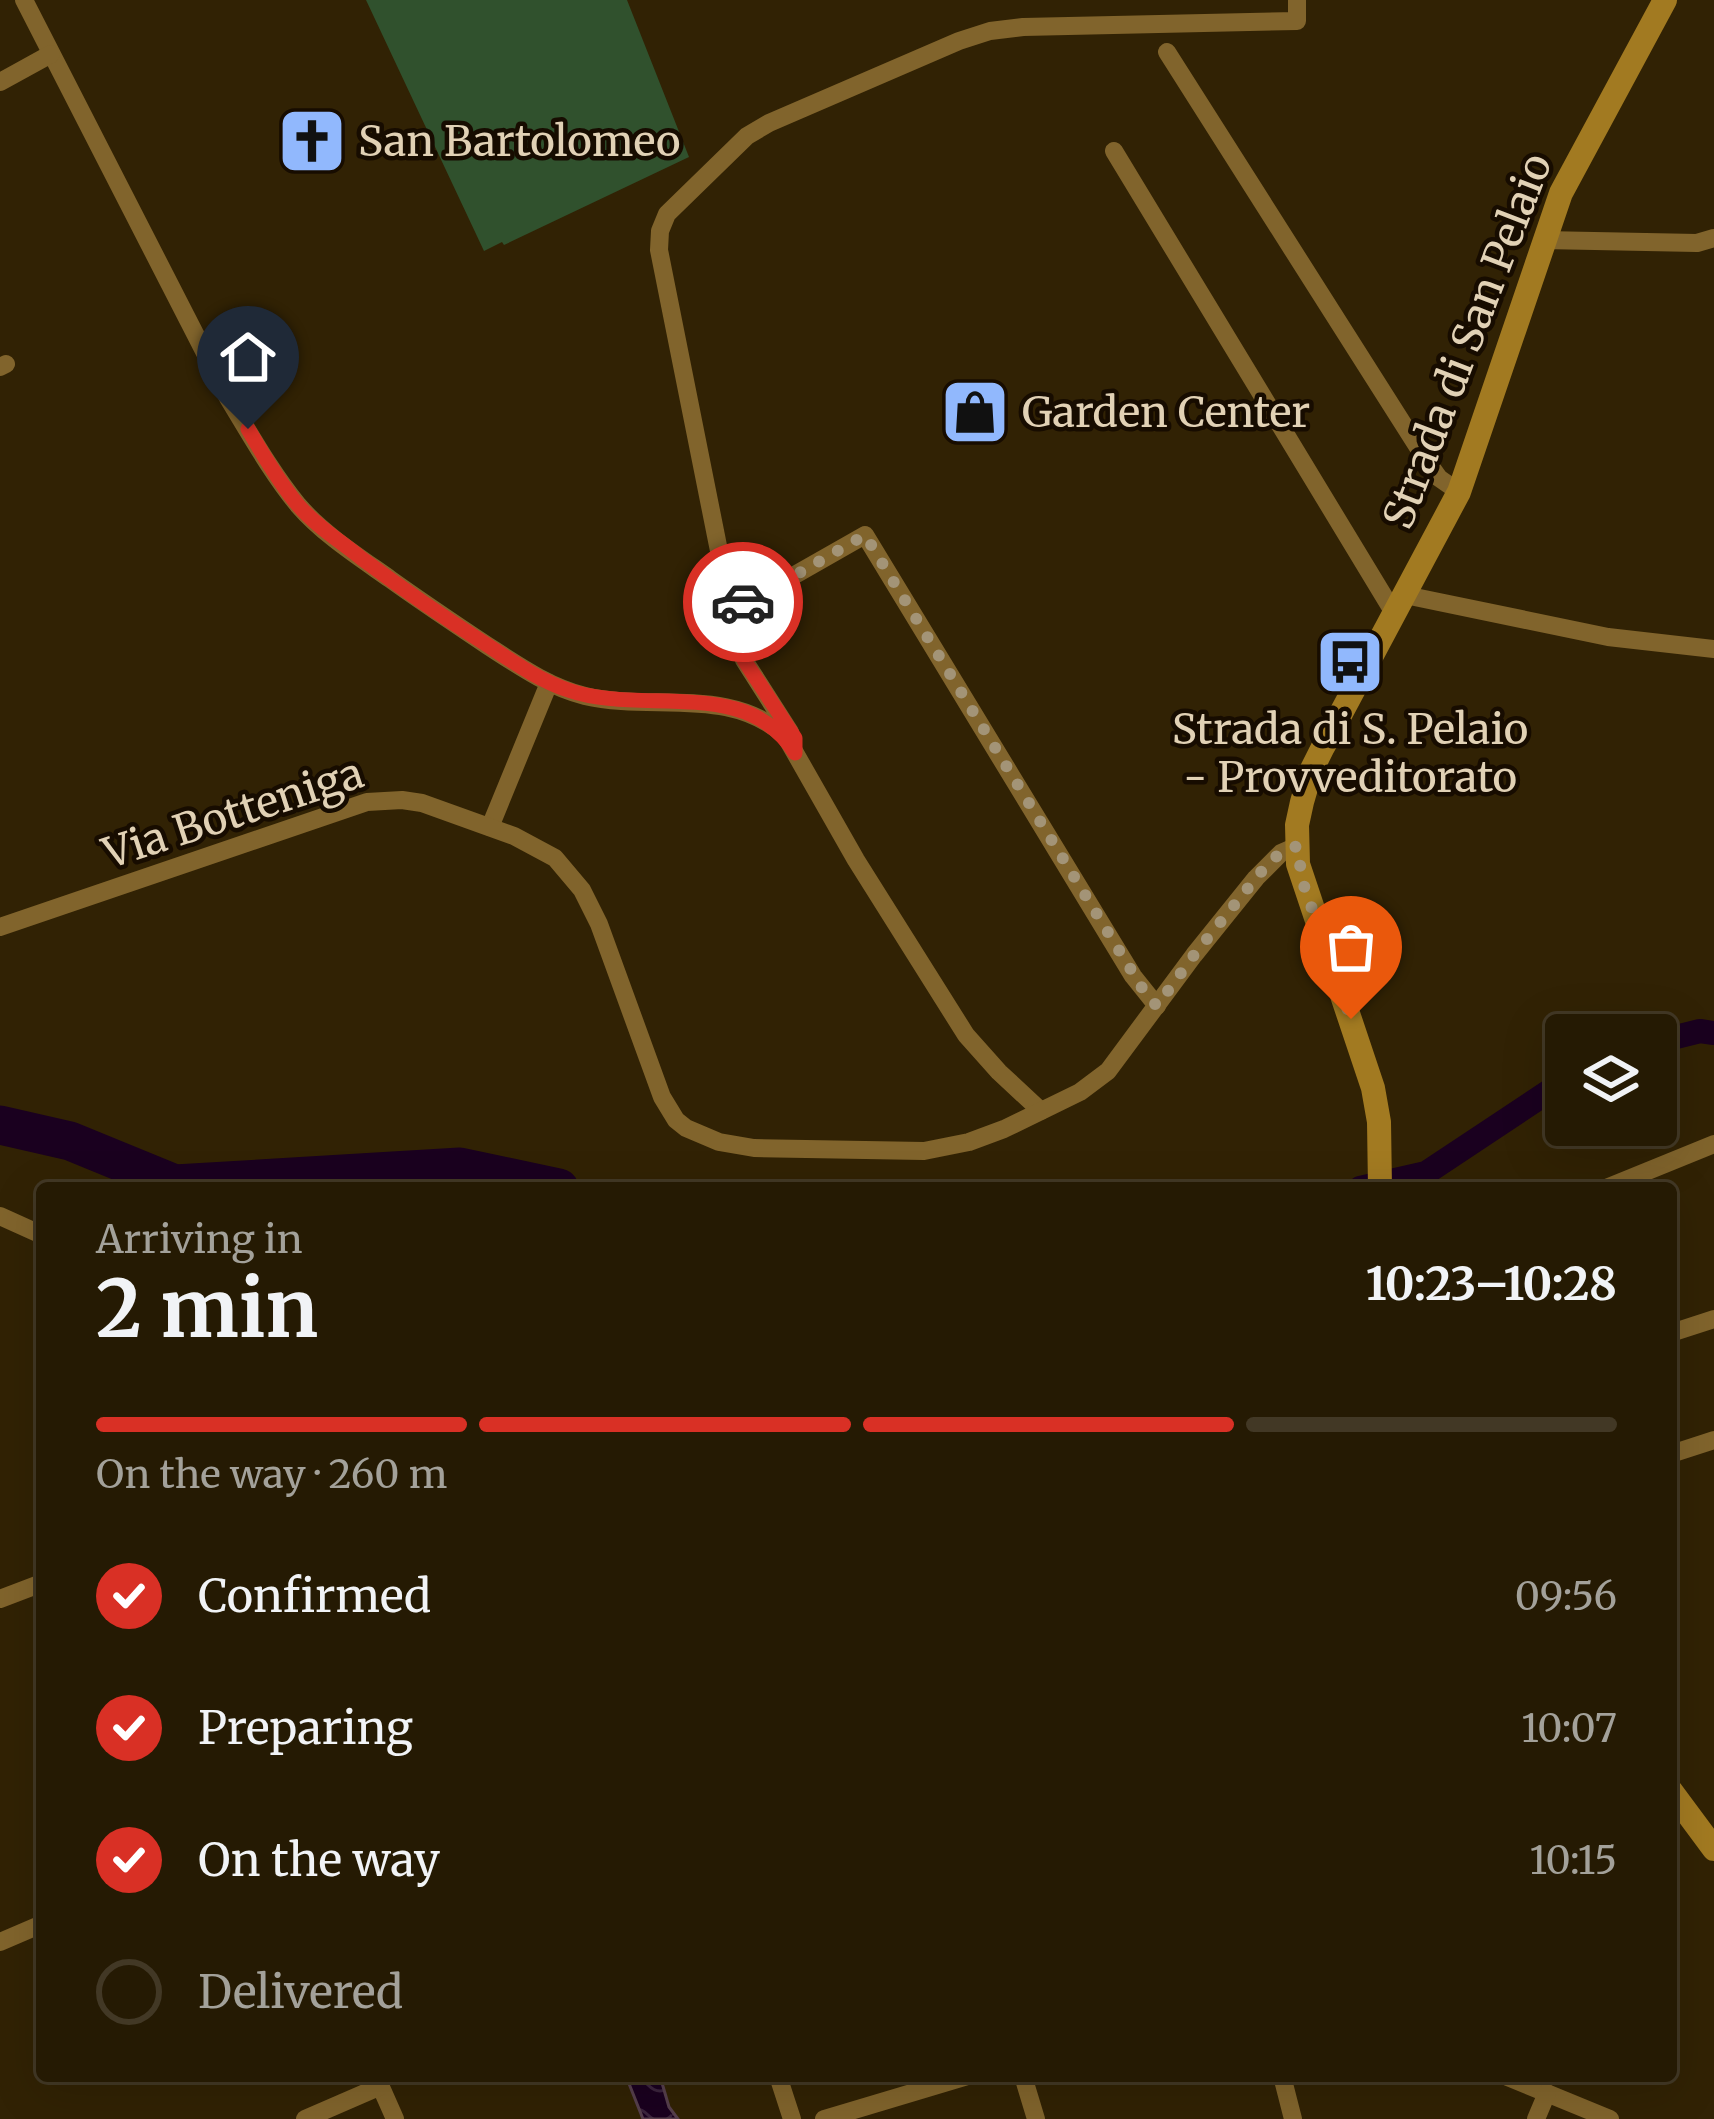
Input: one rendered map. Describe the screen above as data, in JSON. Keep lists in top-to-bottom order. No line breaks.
{"streets":{"street":["Strada di San Pelaio","Via Botteniga"]},"crossings":[["Strada di San Pelaio","Via Botteniga"]],"places":{"church":["San Bartolomeo"],"shop":["Garden Center"],"bus stop":["Strada di S. Pelaio - Provveditorato"]},"page":{"heading":["2 min","Arriving in","10:23–10:28"],"bar":"On the way · 260 m","list":[["Confirmed","09:56"],["Preparing","10:07"],["On the way","10:15"],"Delivered"]}}
